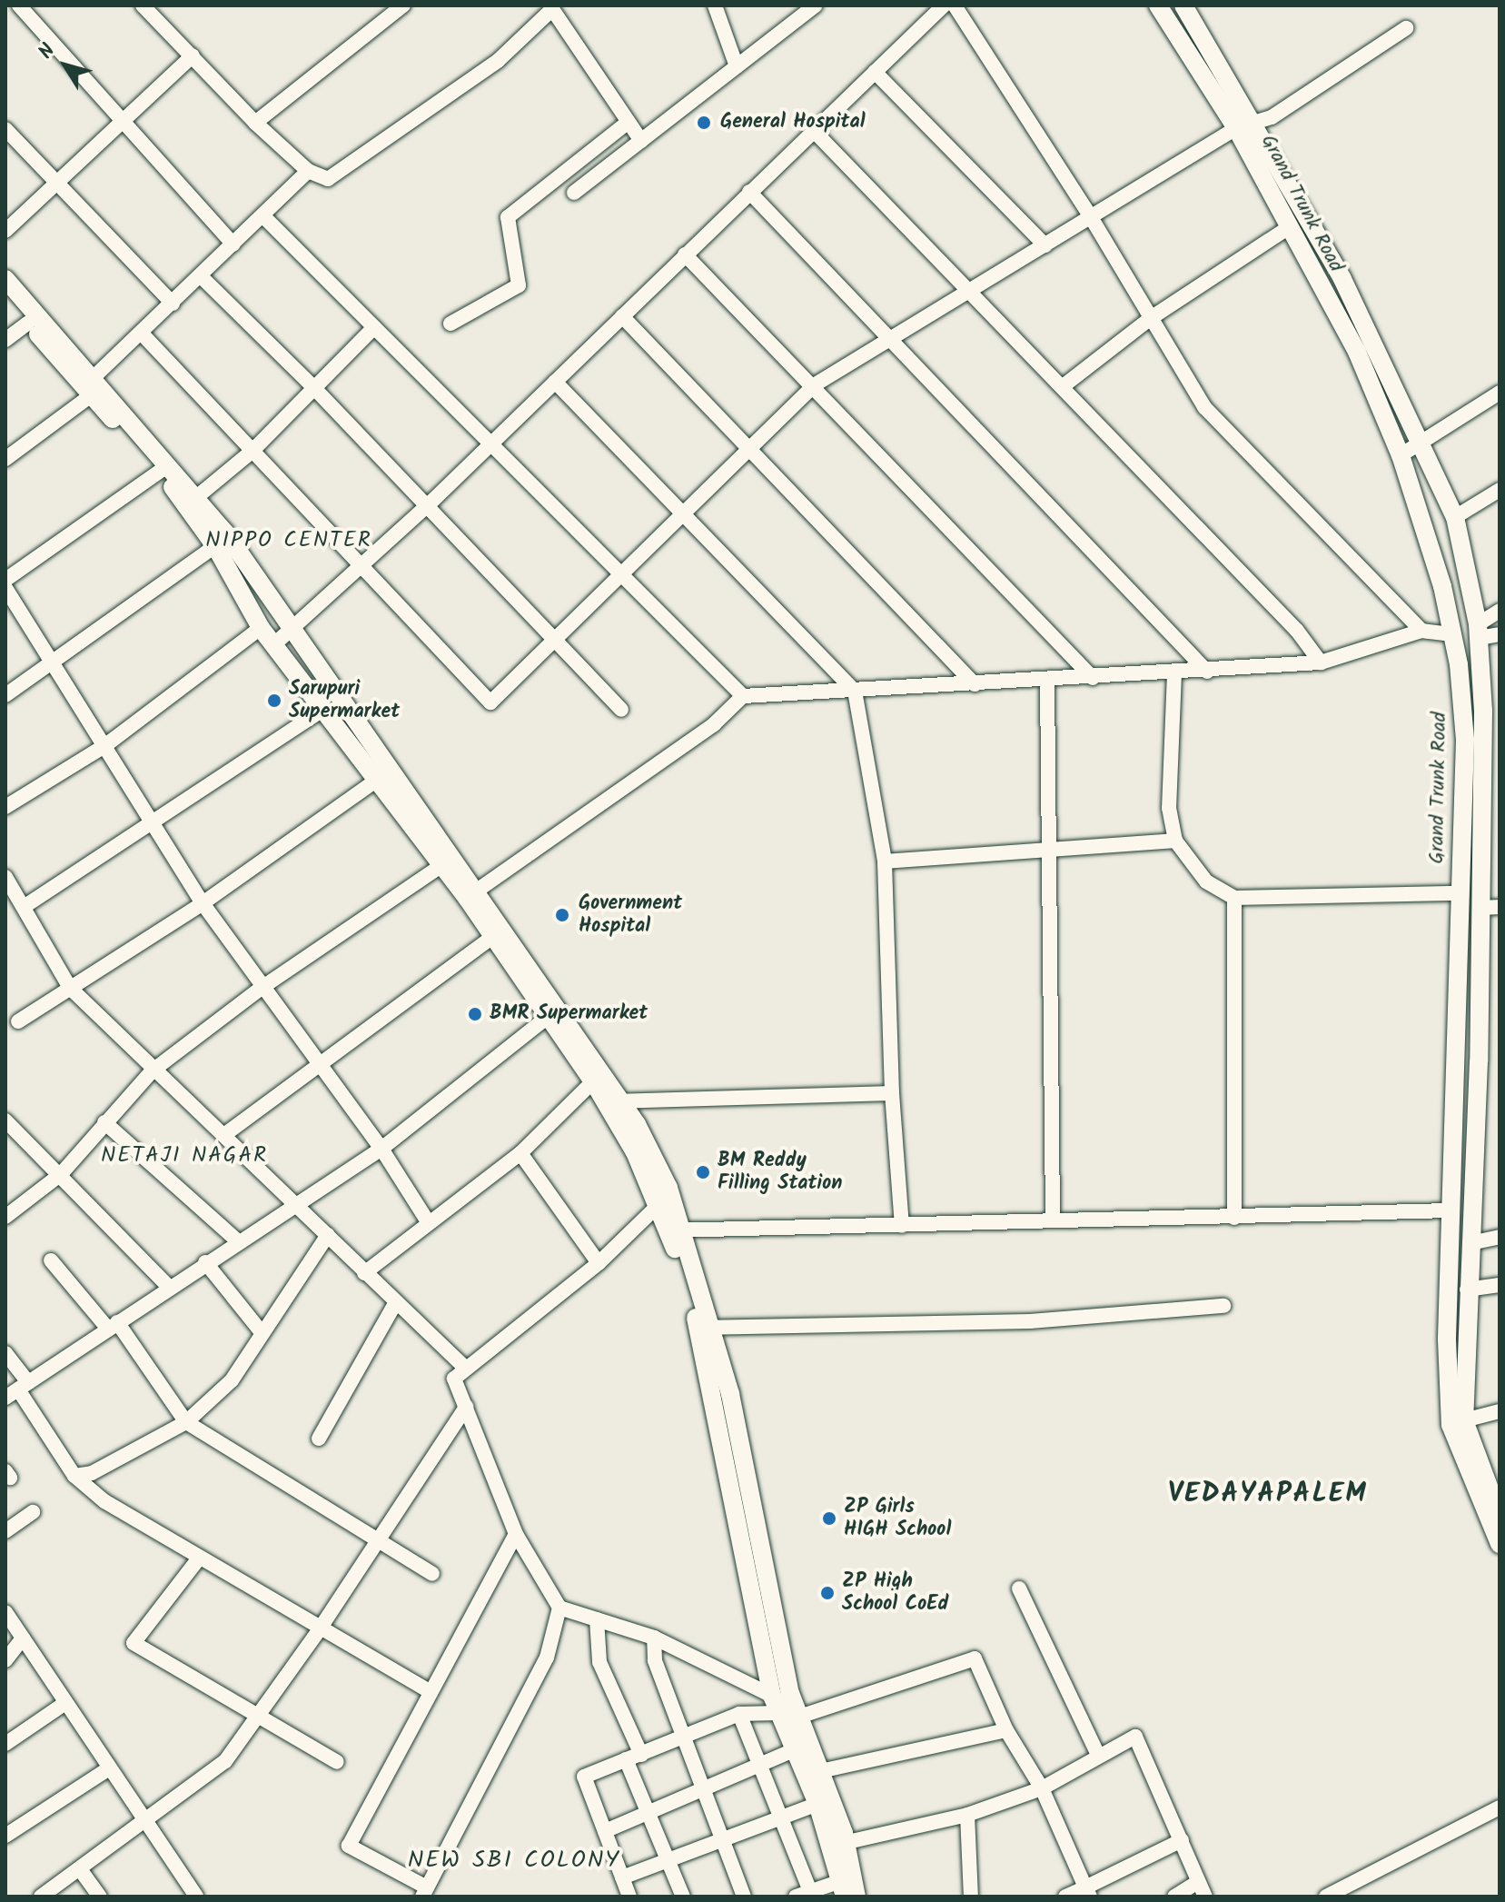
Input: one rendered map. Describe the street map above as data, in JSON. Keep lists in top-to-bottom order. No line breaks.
{"streets":{"main road":["Grand Trunk Road"]},"districts":["NIPPO CENTER","NETAJI NAGAR","VEDAYAPALEM","NEW SBI COLONY"],"places":["General Hospital","Sarupuri Supermarket","Government Hospital","BMR Supermarket","BM Reddy Filling Station","ZP Girls HIGH School","ZP High School CoEd"],"north":"top left"}
